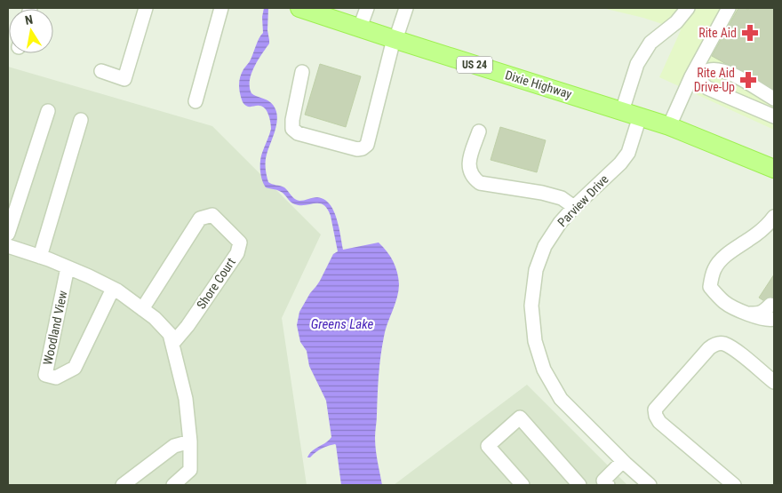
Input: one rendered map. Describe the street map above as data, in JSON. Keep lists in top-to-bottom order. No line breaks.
{"streets":{"main road":["US 24","Dixie Highway"],"street":["Parview Drive","Shore Court","Woodland View"]},"crossings":[["Dixie Highway","Parview Drive"]],"water":["Greens Lake"],"places":{"pharmacy":["Rite Aid","Rite Aid Drive-Up"]},"north":"top"}
